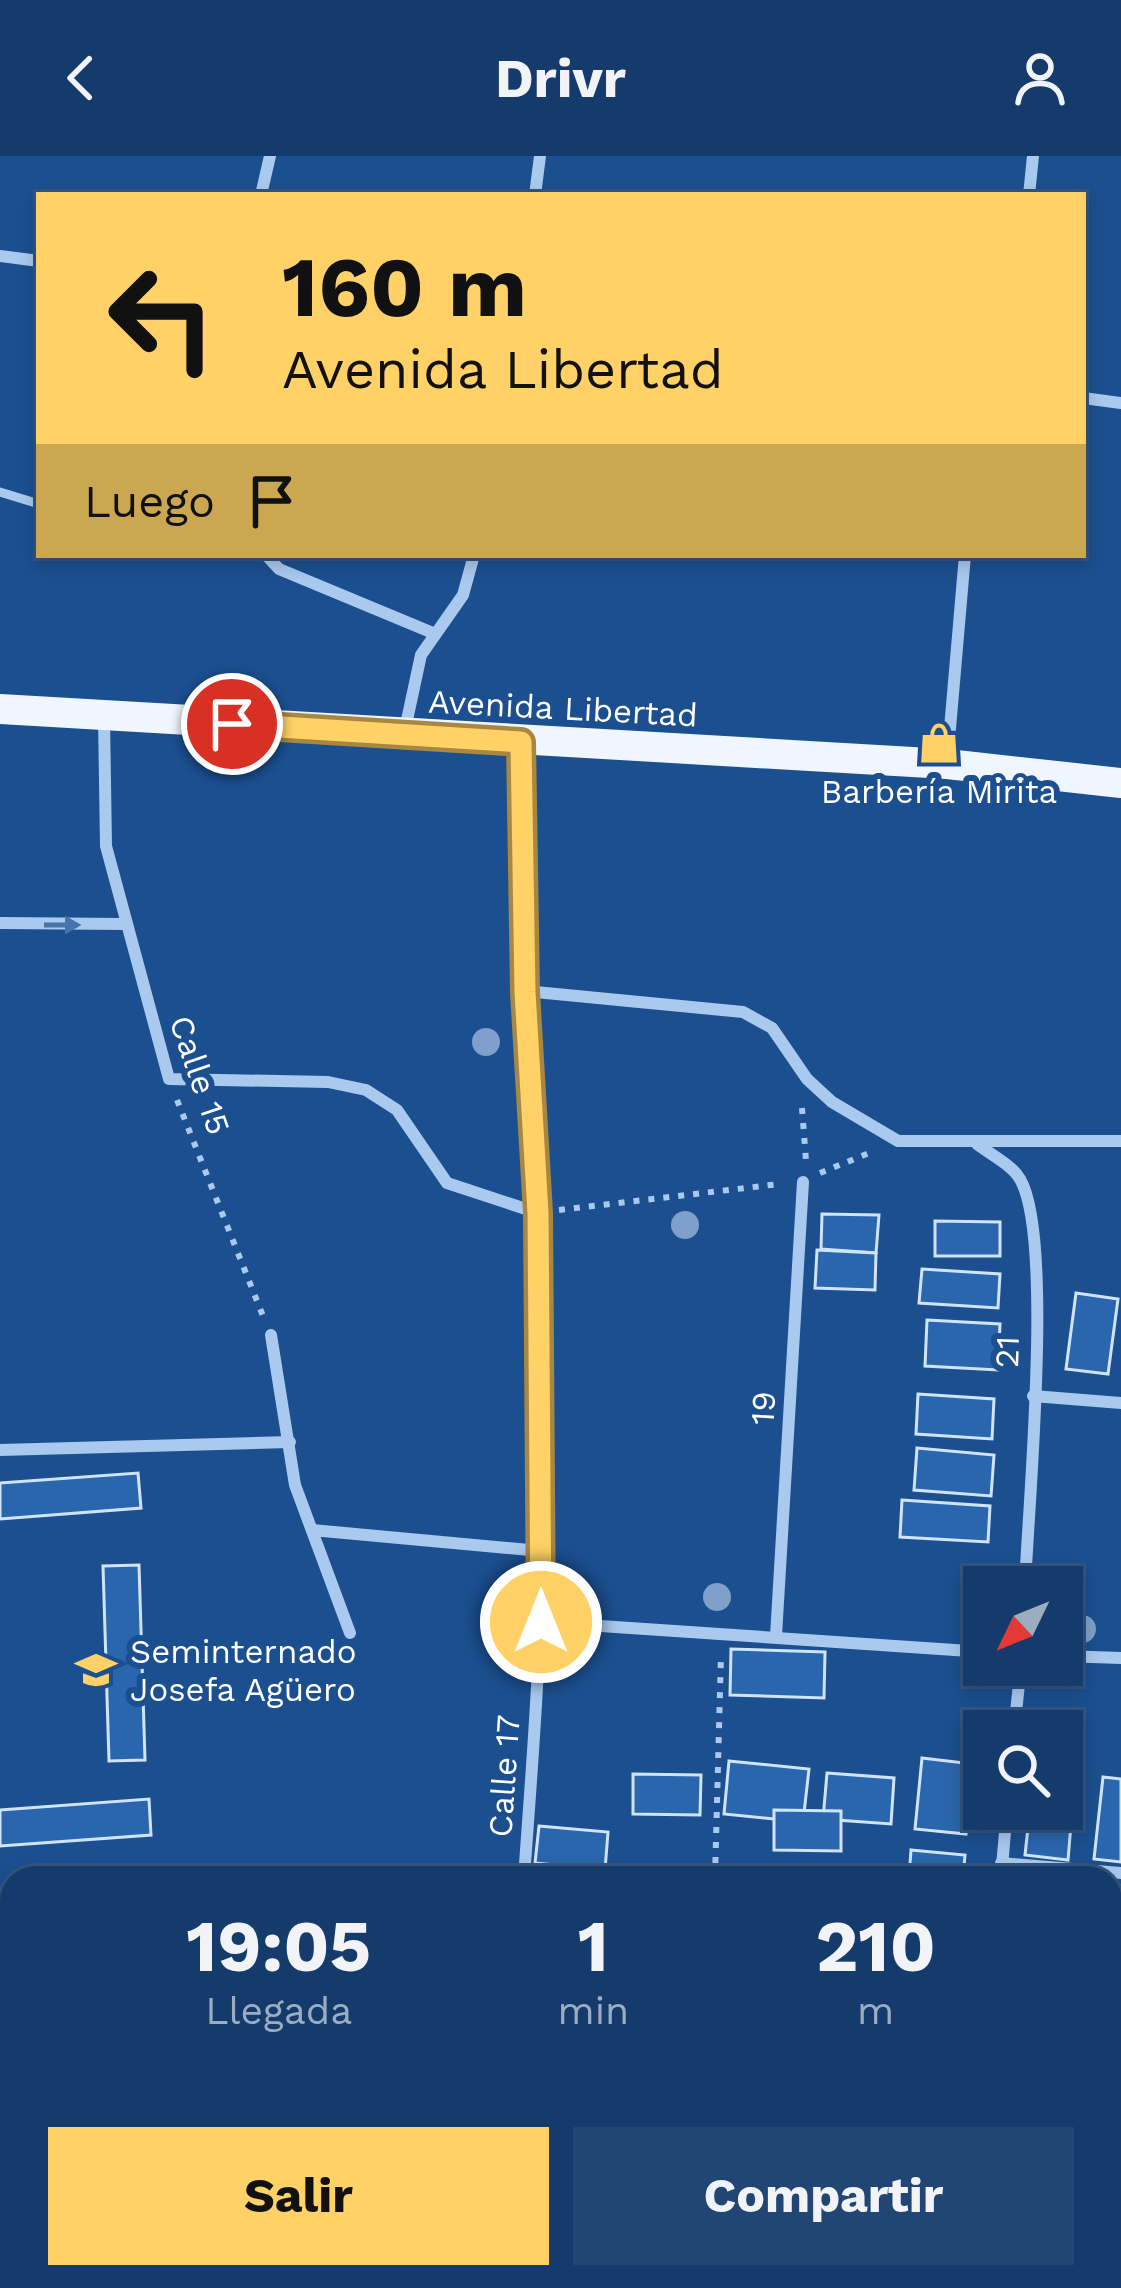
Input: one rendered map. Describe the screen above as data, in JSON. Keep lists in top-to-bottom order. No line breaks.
{"streets":{"main road":["Avenida Libertad"],"street":["Calle 15","21","19","Calle 17"]},"crossings":[["Avenida Libertad","Calle 15"],["Avenida Libertad","Calle 17"]],"places":{"shop":["Barbería Mirita"],"school or university":["Seminternado Josefa Agüero"]},"north":"bottom left","page":{"header":"Drivr","turn":["160 m","Avenida Libertad"],"then":"Luego","eta":["19:05","Llegada","1","min","210","m"],"buttons":["Salir","Compartir"]}}
